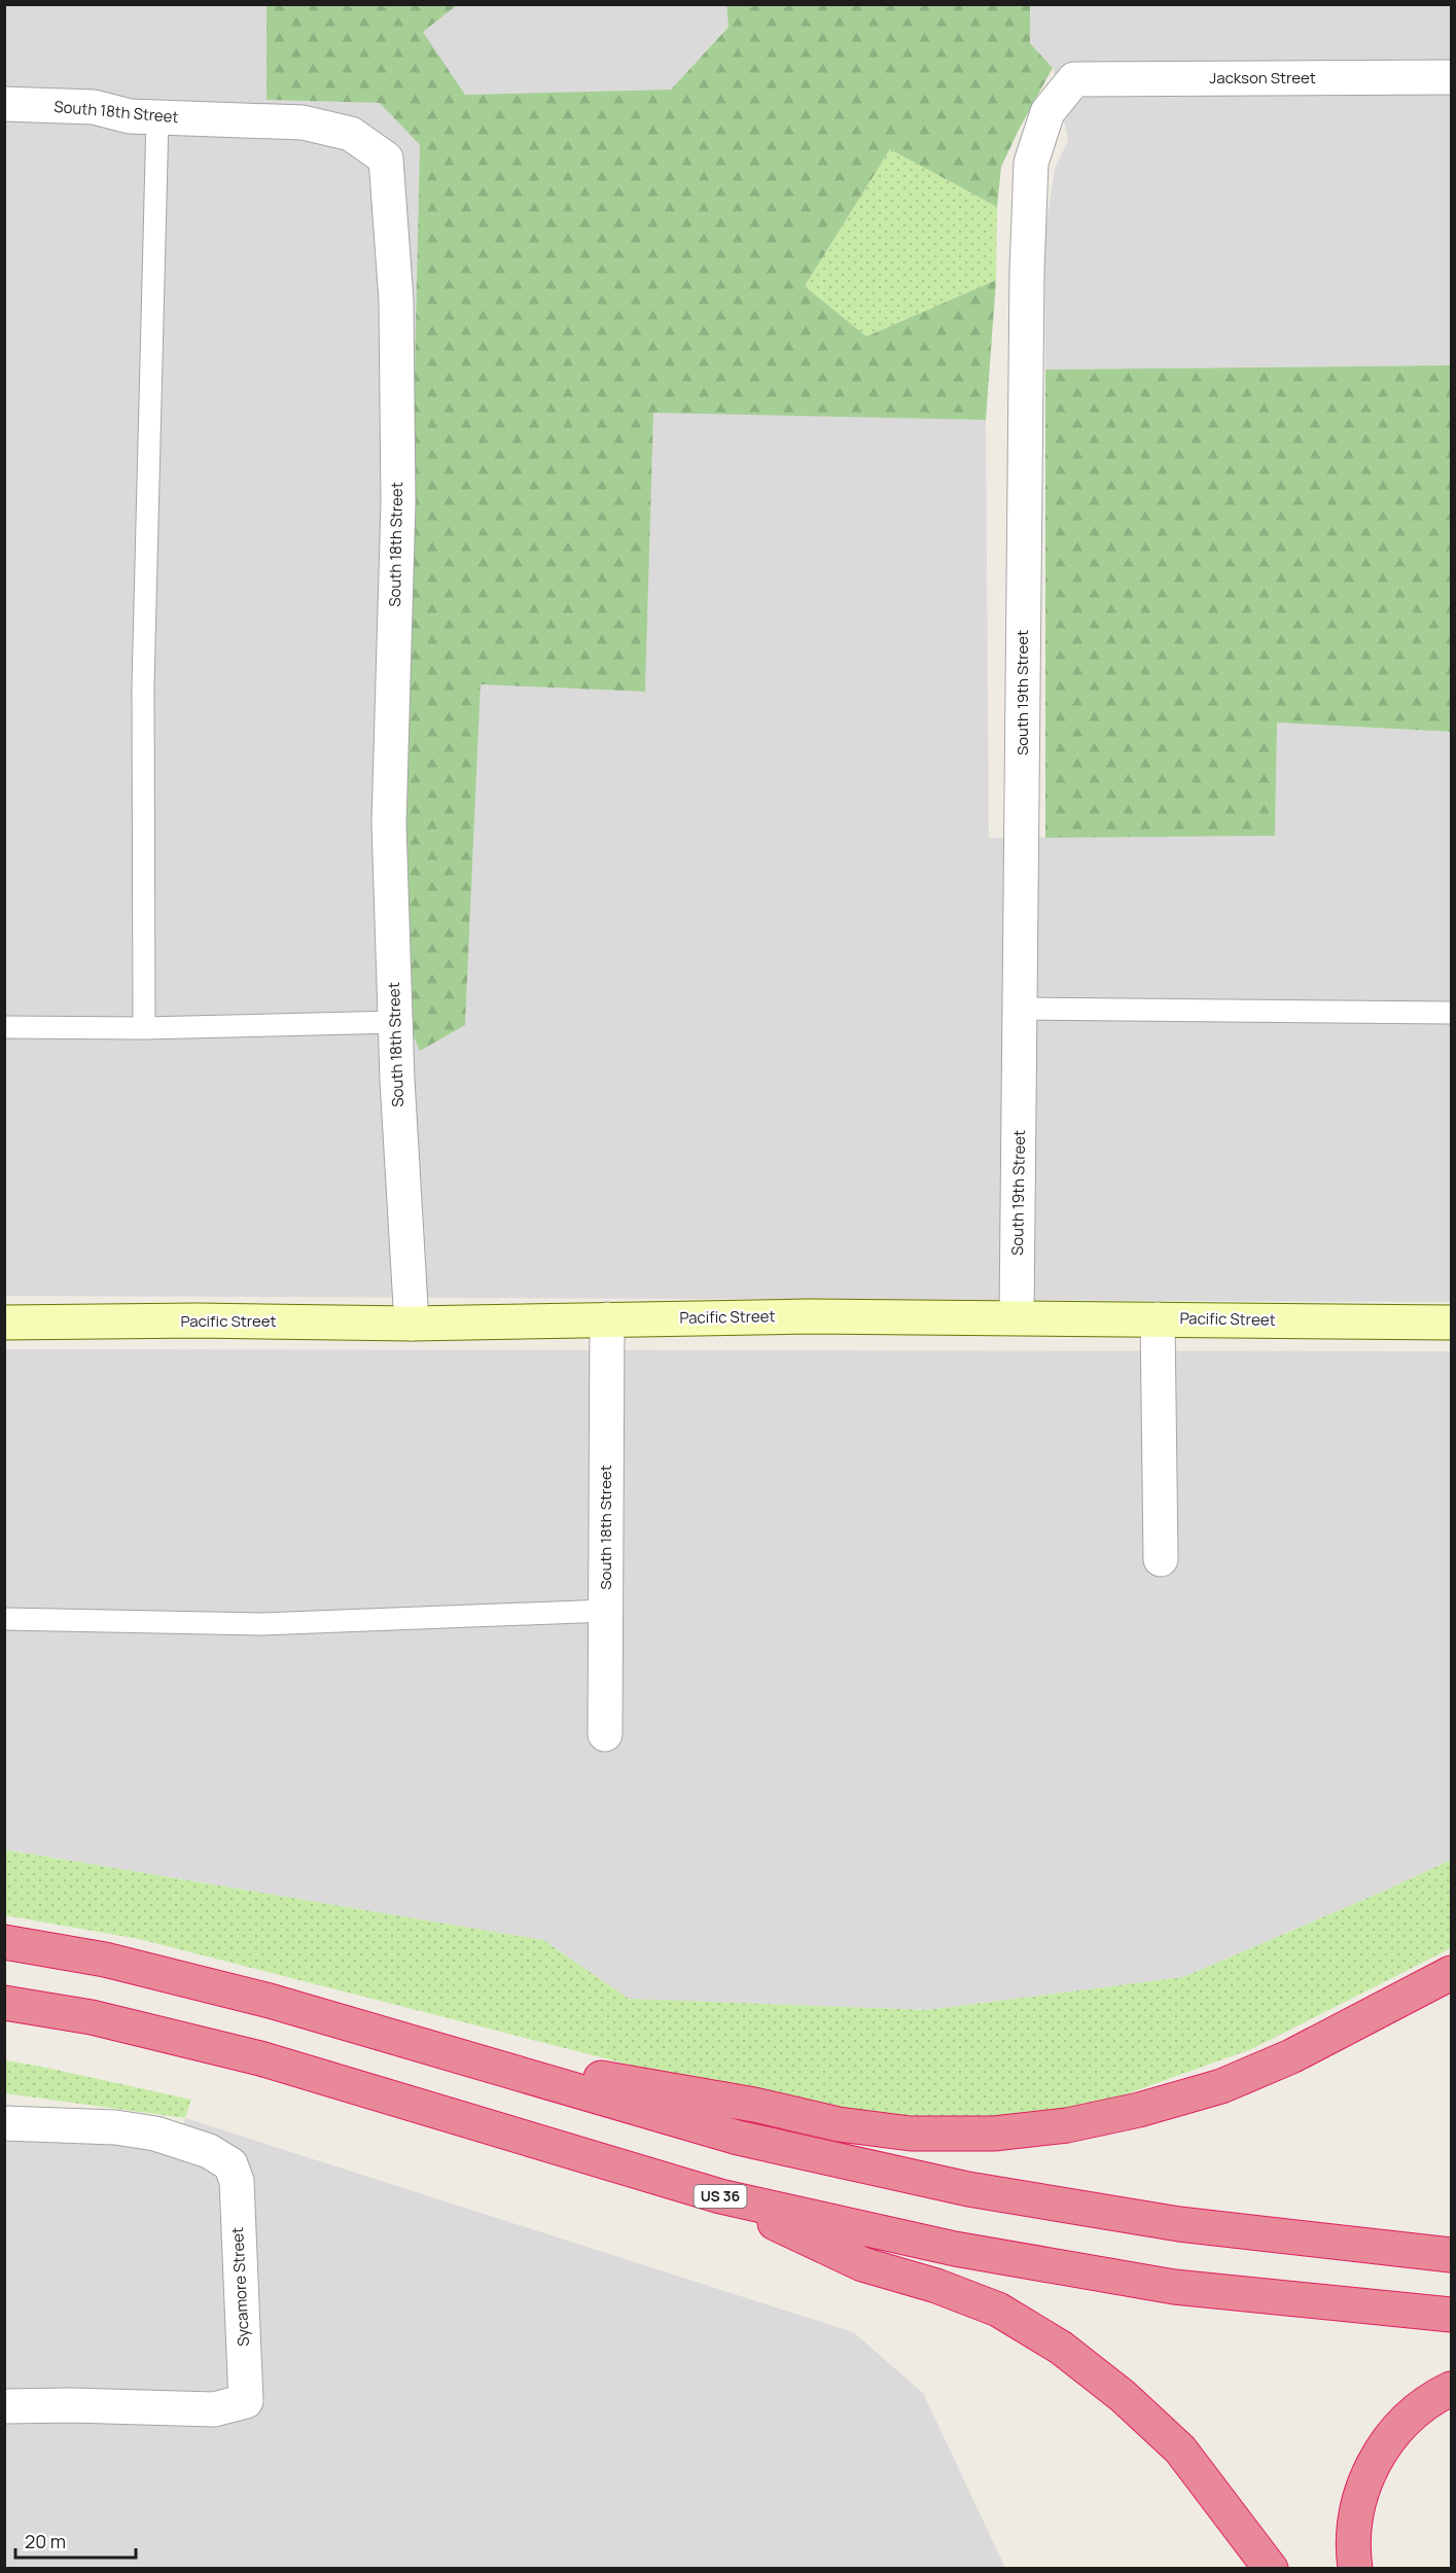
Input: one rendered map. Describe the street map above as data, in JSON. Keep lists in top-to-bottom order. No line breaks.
{"streets":{"highway":["US 36"],"street":["Jackson Street","South 18th Street","South 19th Street","Pacific Street","Sycamore Street"]},"crossings":[["Jackson Street","South 19th Street"],["South 18th Street","Pacific Street"],["South 19th Street","Pacific Street"]],"scale_bar":"20 m"}
